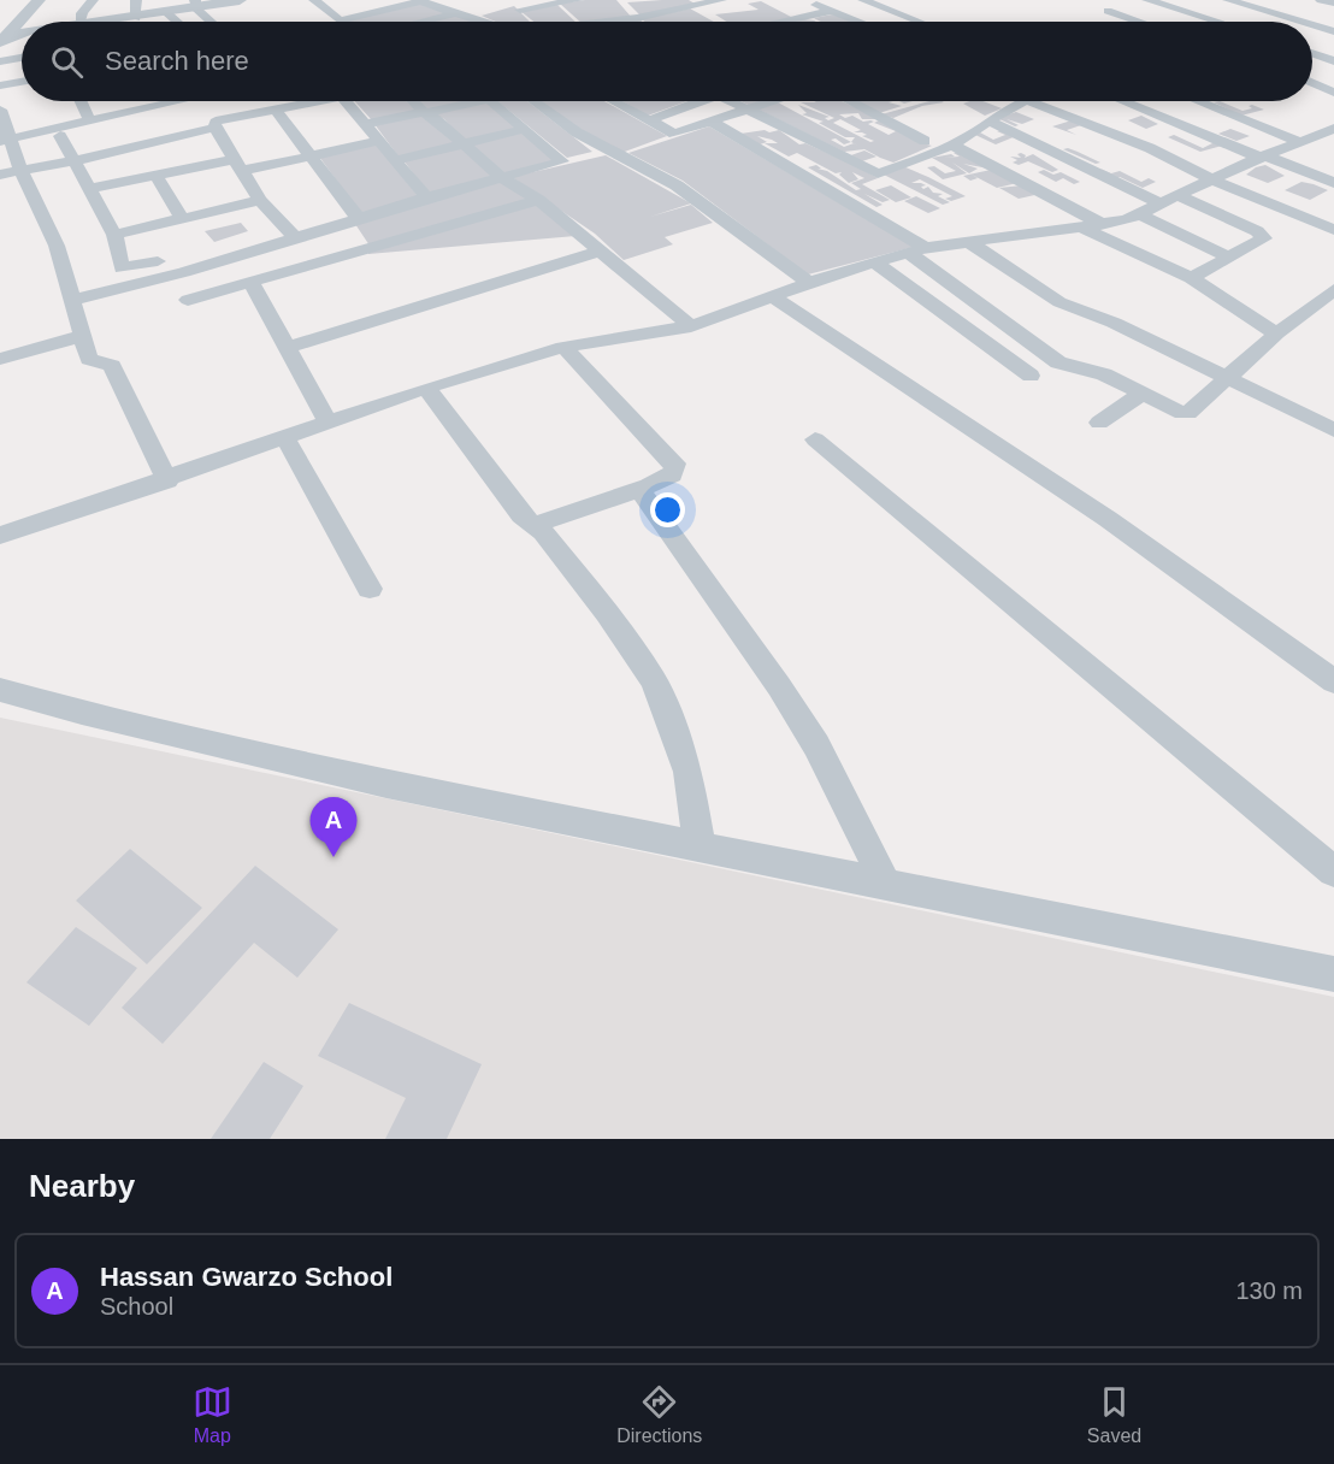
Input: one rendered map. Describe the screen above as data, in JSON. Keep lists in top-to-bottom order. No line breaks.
{"page":{"search":"Search here","pins":"A","heading":"Nearby","list":[{"mark":"A","name":"Hassan Gwarzo School","note":"School","value":"130 m"}],"nav":["Map","Directions","Saved"]}}
